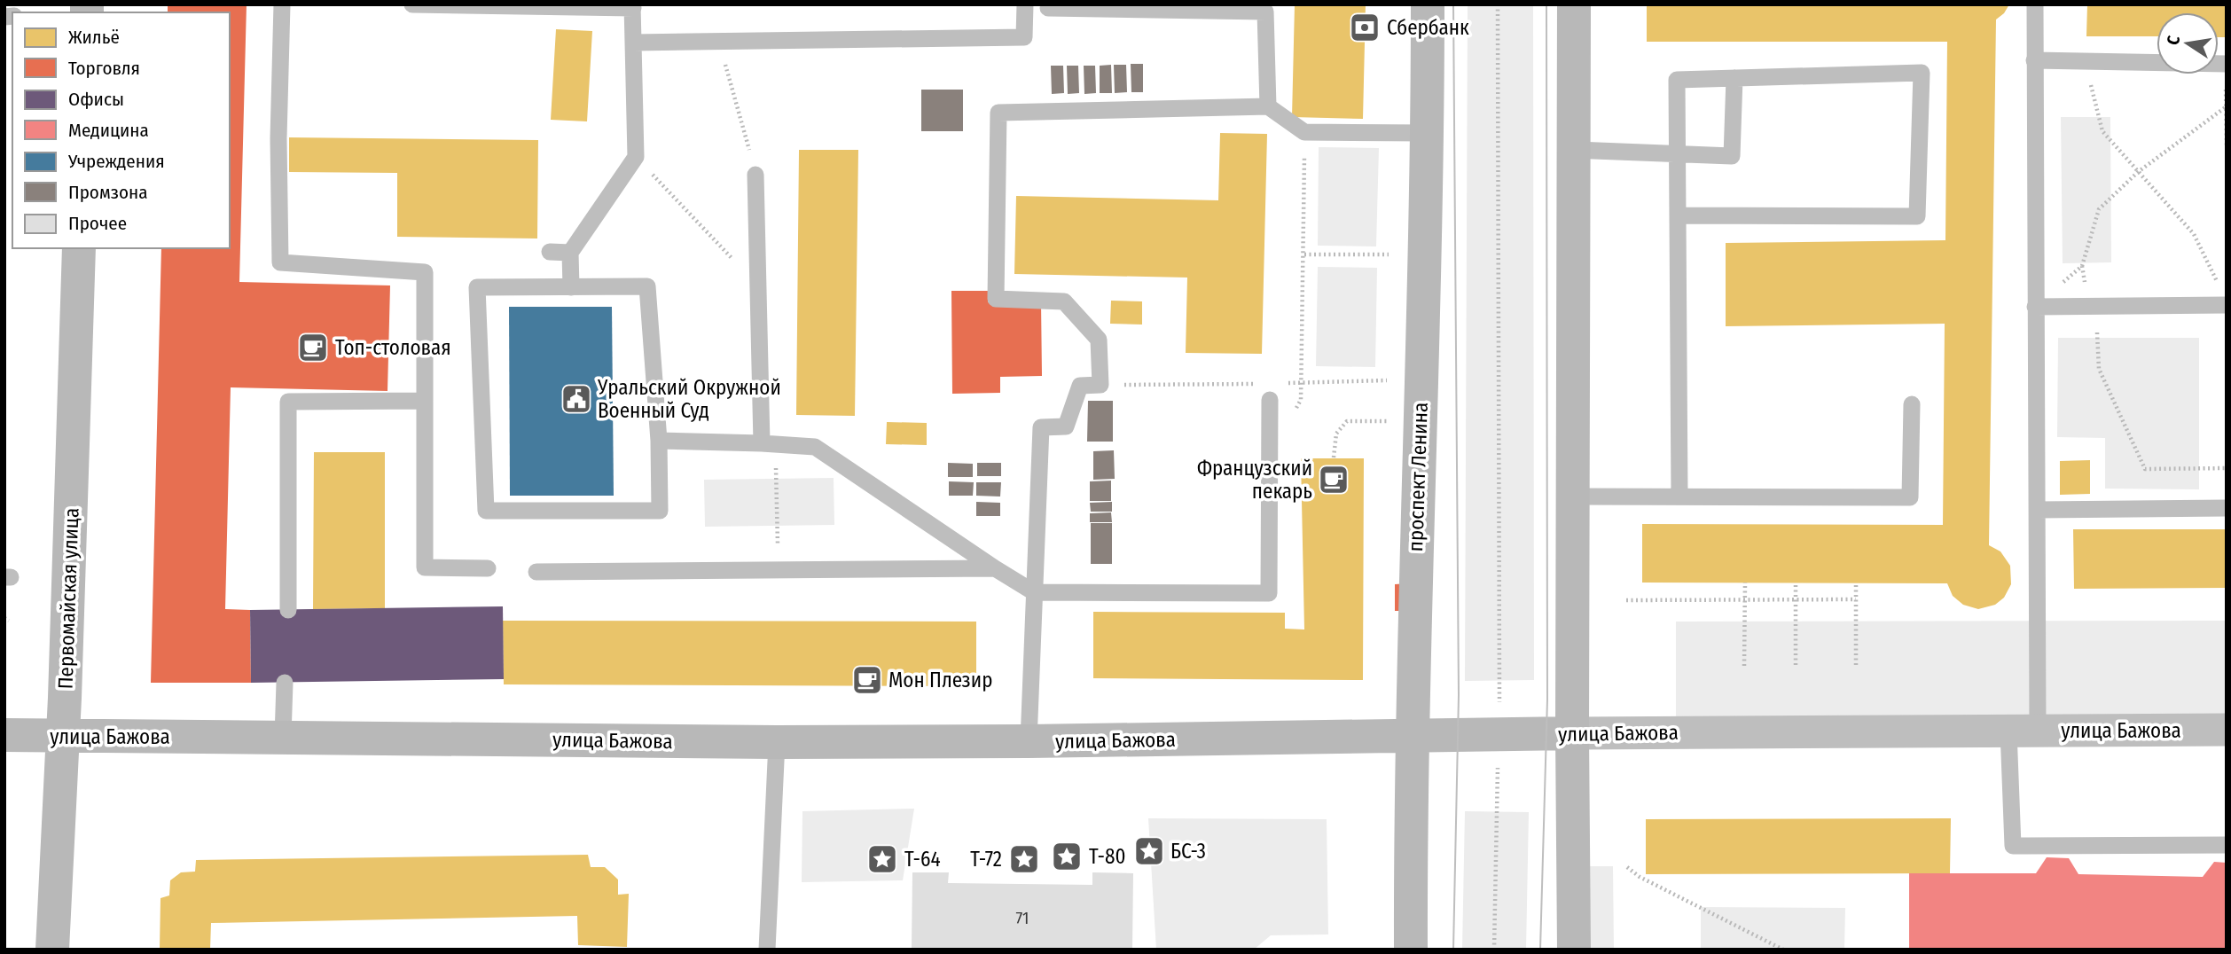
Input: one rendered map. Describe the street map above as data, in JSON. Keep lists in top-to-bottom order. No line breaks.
{"streets":{"street":["проспект Ленина","Первомайская улица","улица Бажова"]},"crossings":[["проспект Ленина","улица Бажова"],["Первомайская улица","улица Бажова"]],"places":{"bank":["Сбербанк"],"cafe":["Топ-столовая","Французский пекарь","Мон Плезир"],"public building":["Уральский Окружной Военный Суд"],"place":["БС-3","Т-80","Т-64","Т-72"]},"house_numbers":["71"],"legend":["Жильё","Торговля","Офисы","Медицина","Учреждения","Промзона","Прочее"],"north":"left"}
